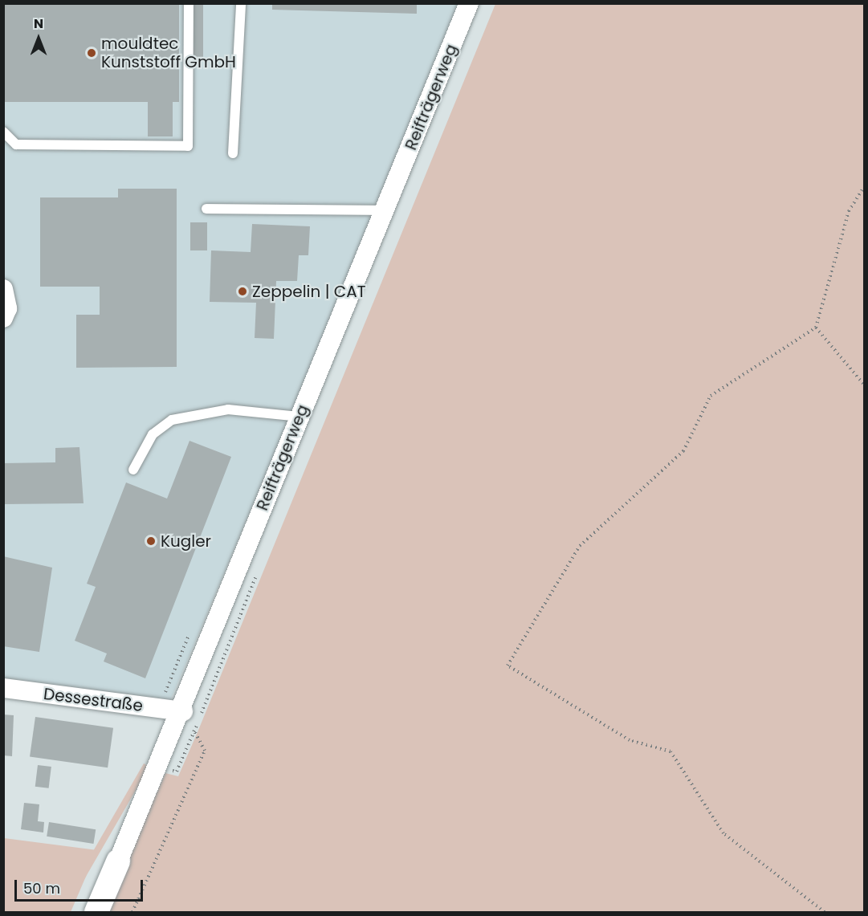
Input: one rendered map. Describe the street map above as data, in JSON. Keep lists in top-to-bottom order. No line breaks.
{"streets":{"street":["Reifträgerweg","Dessestraße"]},"crossings":[["Reifträgerweg","Dessestraße"]],"places":["mouldtec Kunststoff GmbH","Zeppelin | CAT","Kugler"],"scale_bar":"50 m","north":"top"}
